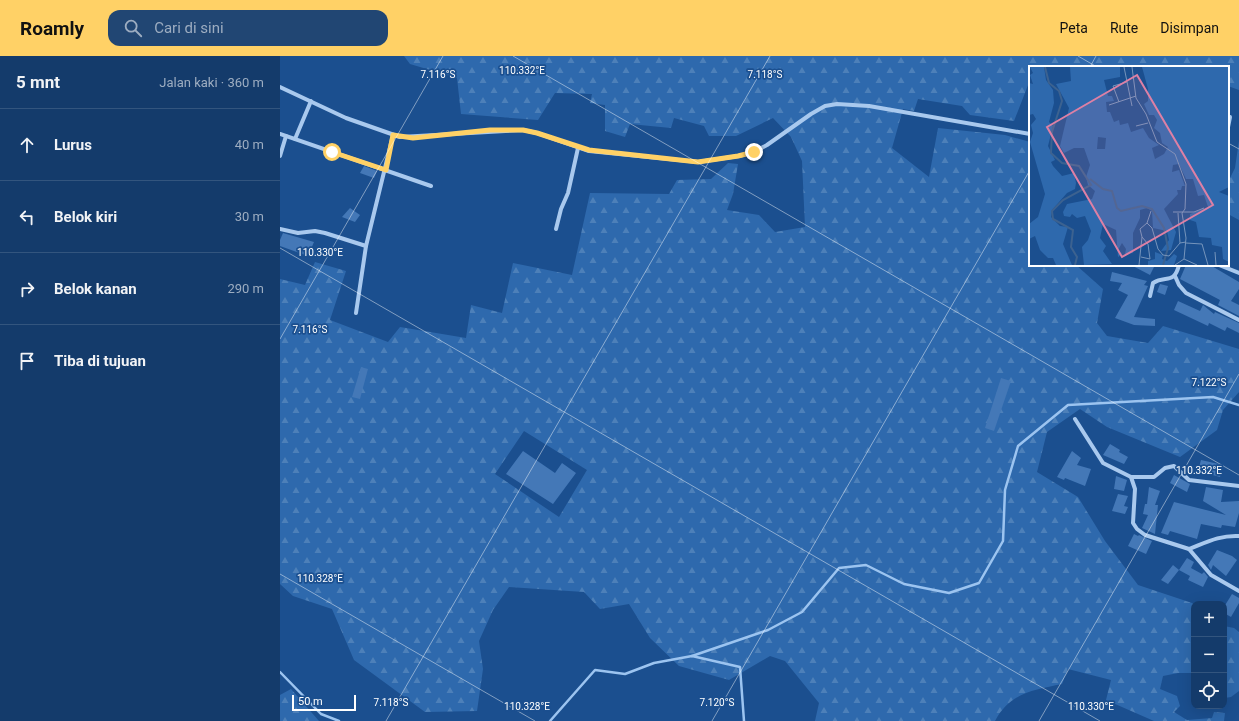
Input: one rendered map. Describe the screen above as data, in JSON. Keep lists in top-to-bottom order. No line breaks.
{"scale_bar":"50 m","page":{"header":"Roamly","search":"Cari di sini","nav":["Peta","Rute","Disimpan"],"heading":["5 mnt","Jalan kaki · 360 m"],"list":[["Lurus","40 m"],["Belok kiri","30 m"],["Belok kanan","290 m"],"Tiba di tujuan"],"map_buttons":["+","−"],"scale":"50 m"},"coordinates":["110.332°E","7.116°S","7.118°S","110.330°E","7.122°S","110.328°E","7.120°S"]}
